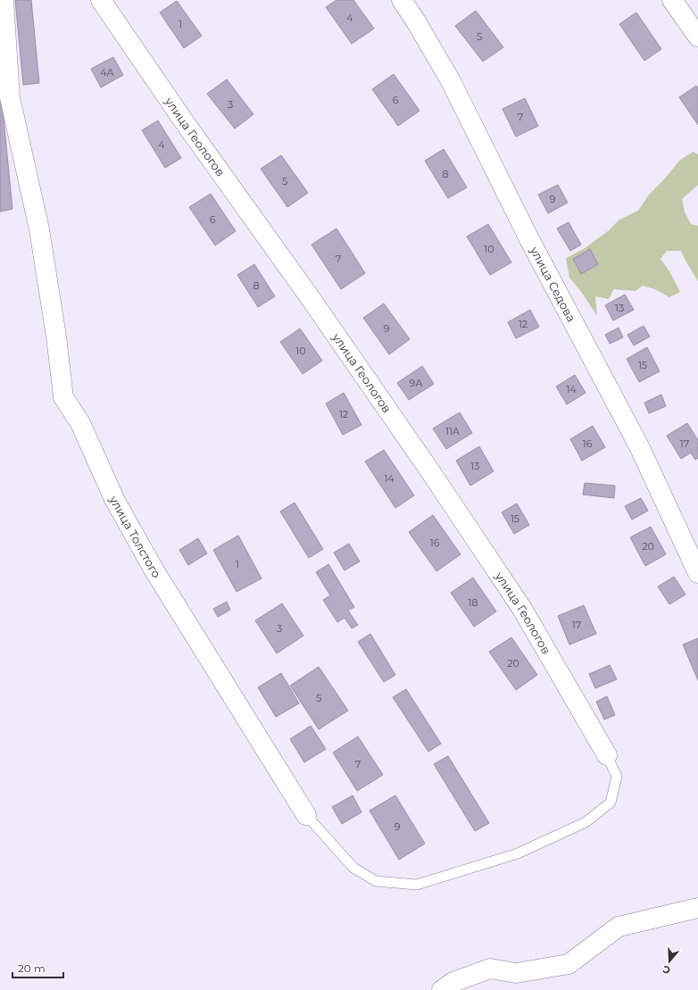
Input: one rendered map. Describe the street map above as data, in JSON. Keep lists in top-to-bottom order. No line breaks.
{"streets":{"street":["улица Геологов","улица Седова","улица Толстого"]},"house_numbers":["4","1","5","4А","6","3","7","4","8","5","9","6","10","7","8","13","12","9","10","15","9А","14","12","11А","16","17","13","14","15","16","20","1","18","17","3","20","5","7","9"],"scale_bar":"20 m","north":"bottom"}
